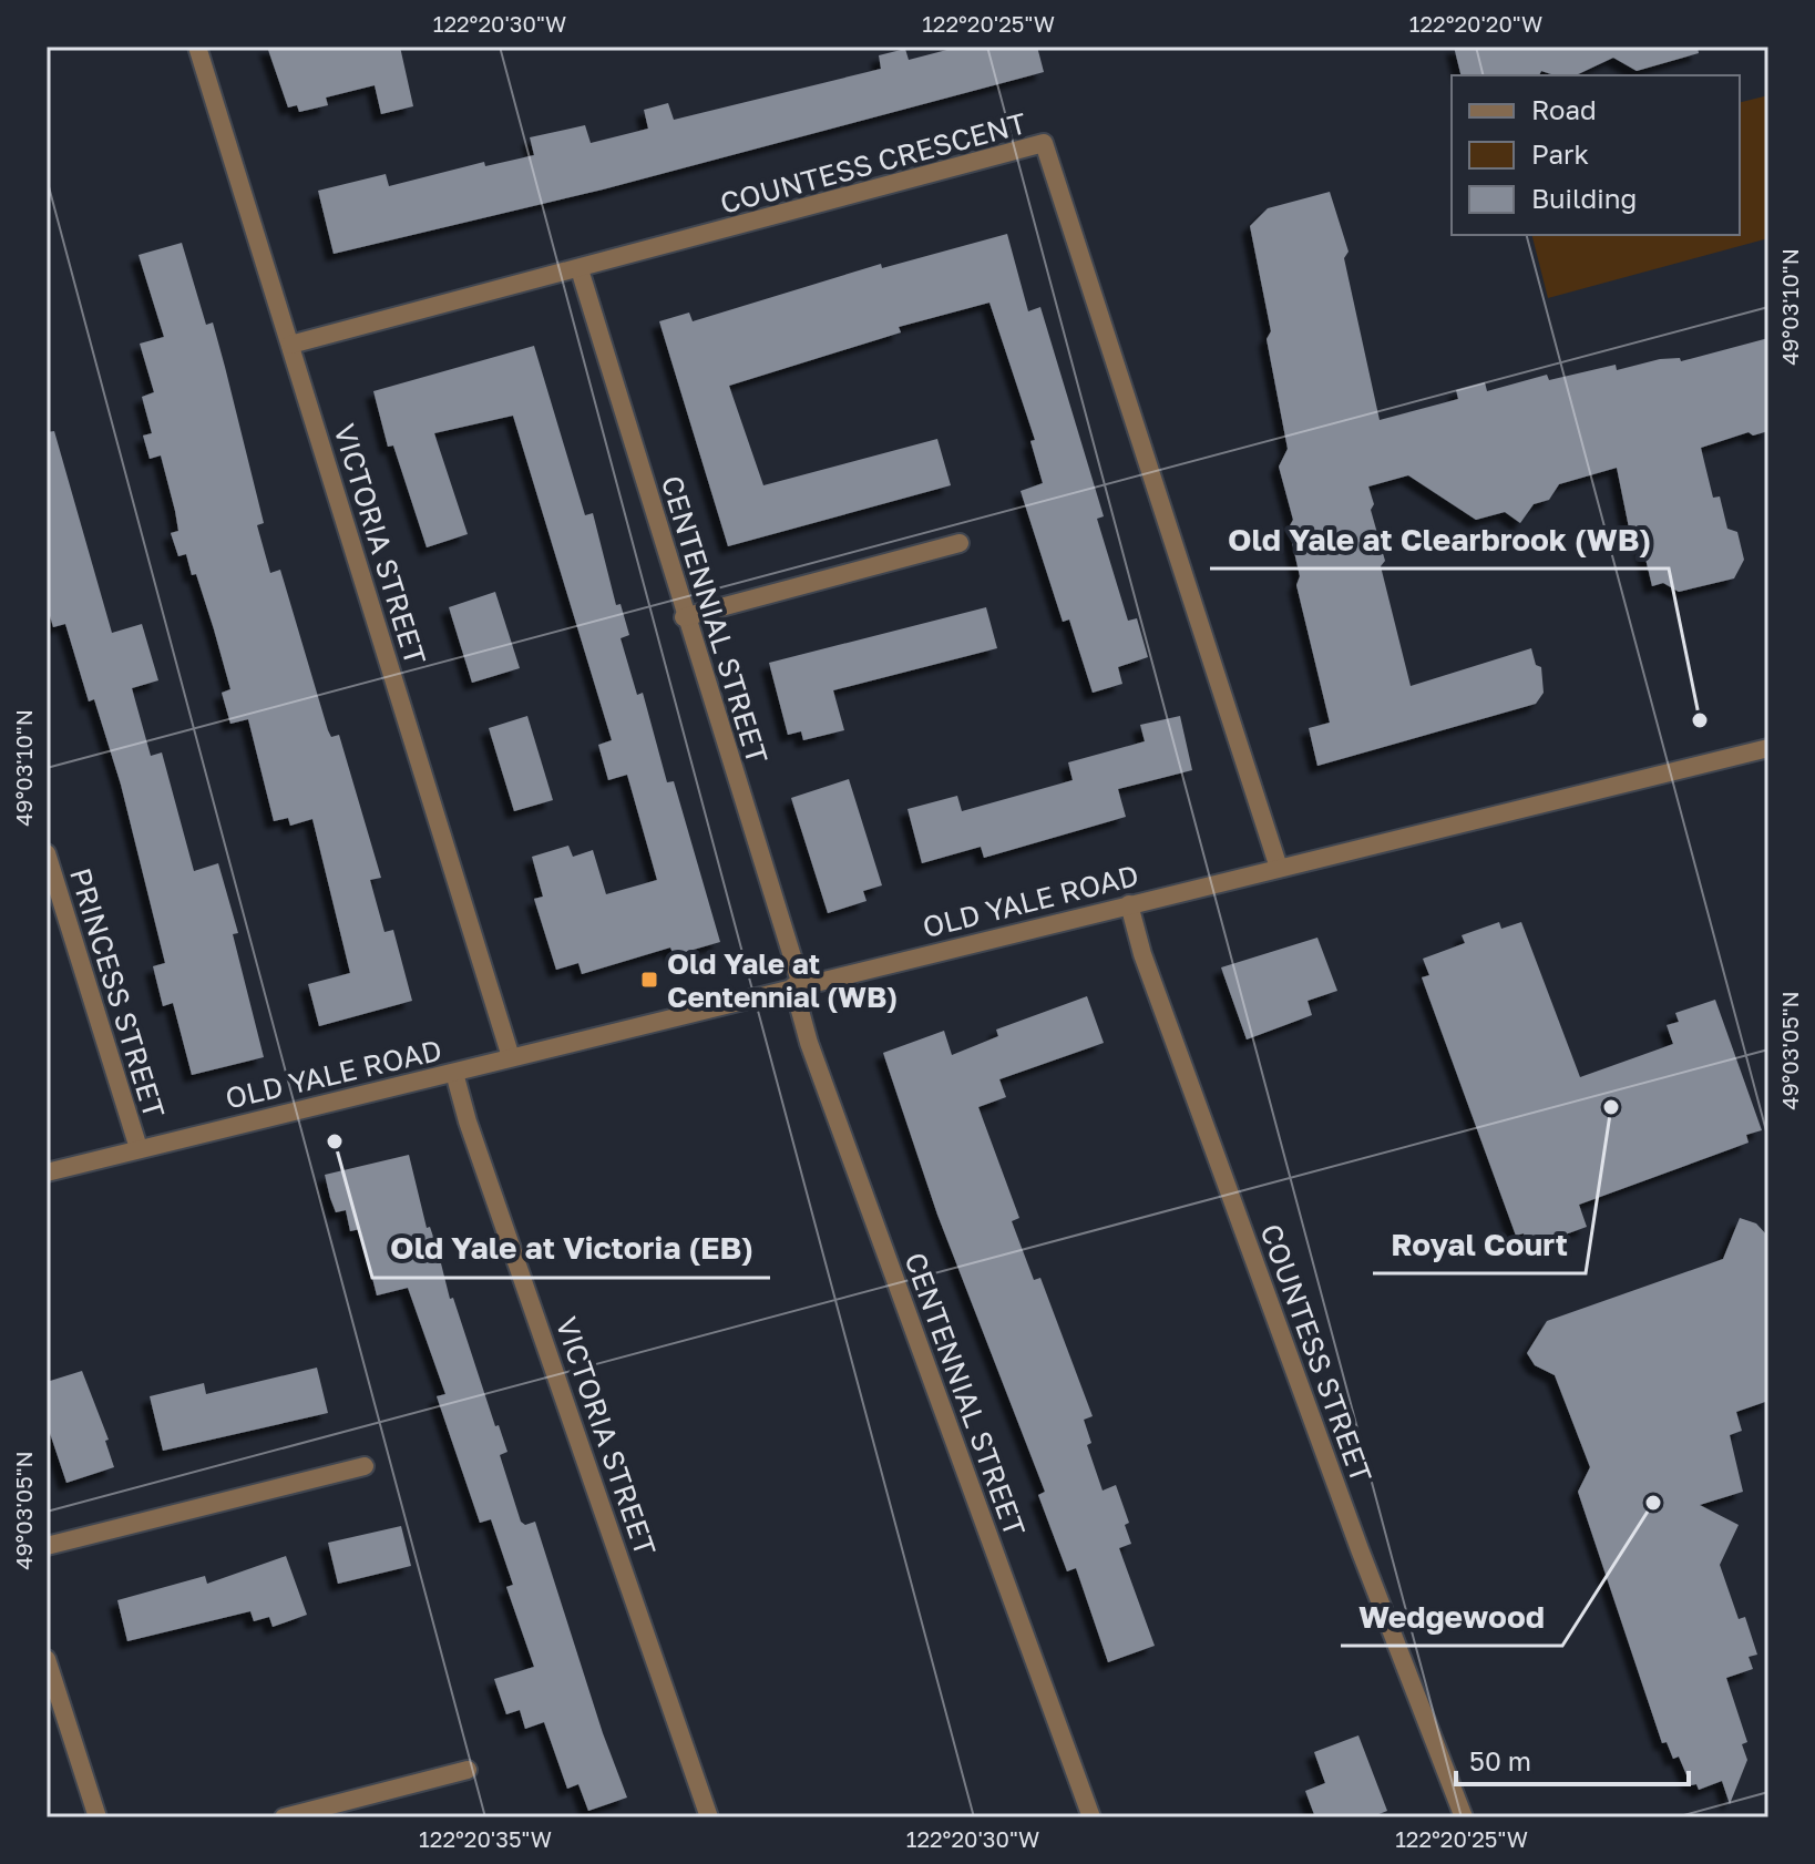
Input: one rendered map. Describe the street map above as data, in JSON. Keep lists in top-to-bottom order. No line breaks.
{"streets":{"street":["COUNTESS CRESCENT","VICTORIA STREET","CENTENNIAL STREET","OLD YALE ROAD","PRINCESS STREET","COUNTESS STREET"]},"crossings":[["COUNTESS CRESCENT","VICTORIA STREET"],["COUNTESS CRESCENT","CENTENNIAL STREET"],["COUNTESS CRESCENT","OLD YALE ROAD"],["VICTORIA STREET","OLD YALE ROAD"],["CENTENNIAL STREET","OLD YALE ROAD"],["OLD YALE ROAD","PRINCESS STREET"],["OLD YALE ROAD","COUNTESS STREET"]],"places":{"other":["Old Yale at Clearbrook (WB)","Royal Court","Old Yale at Victoria (EB)","Wedgewood"],"transit":["Old Yale at Centennial (WB)"]},"legend":["Road","Park","Building"],"scale_bar":"50 m","coordinates":["122°20'30\"W","122°20'25\"W","122°20'20\"W","49°03'10\"N","49°03'05\"N","122°20'35\"W"]}
